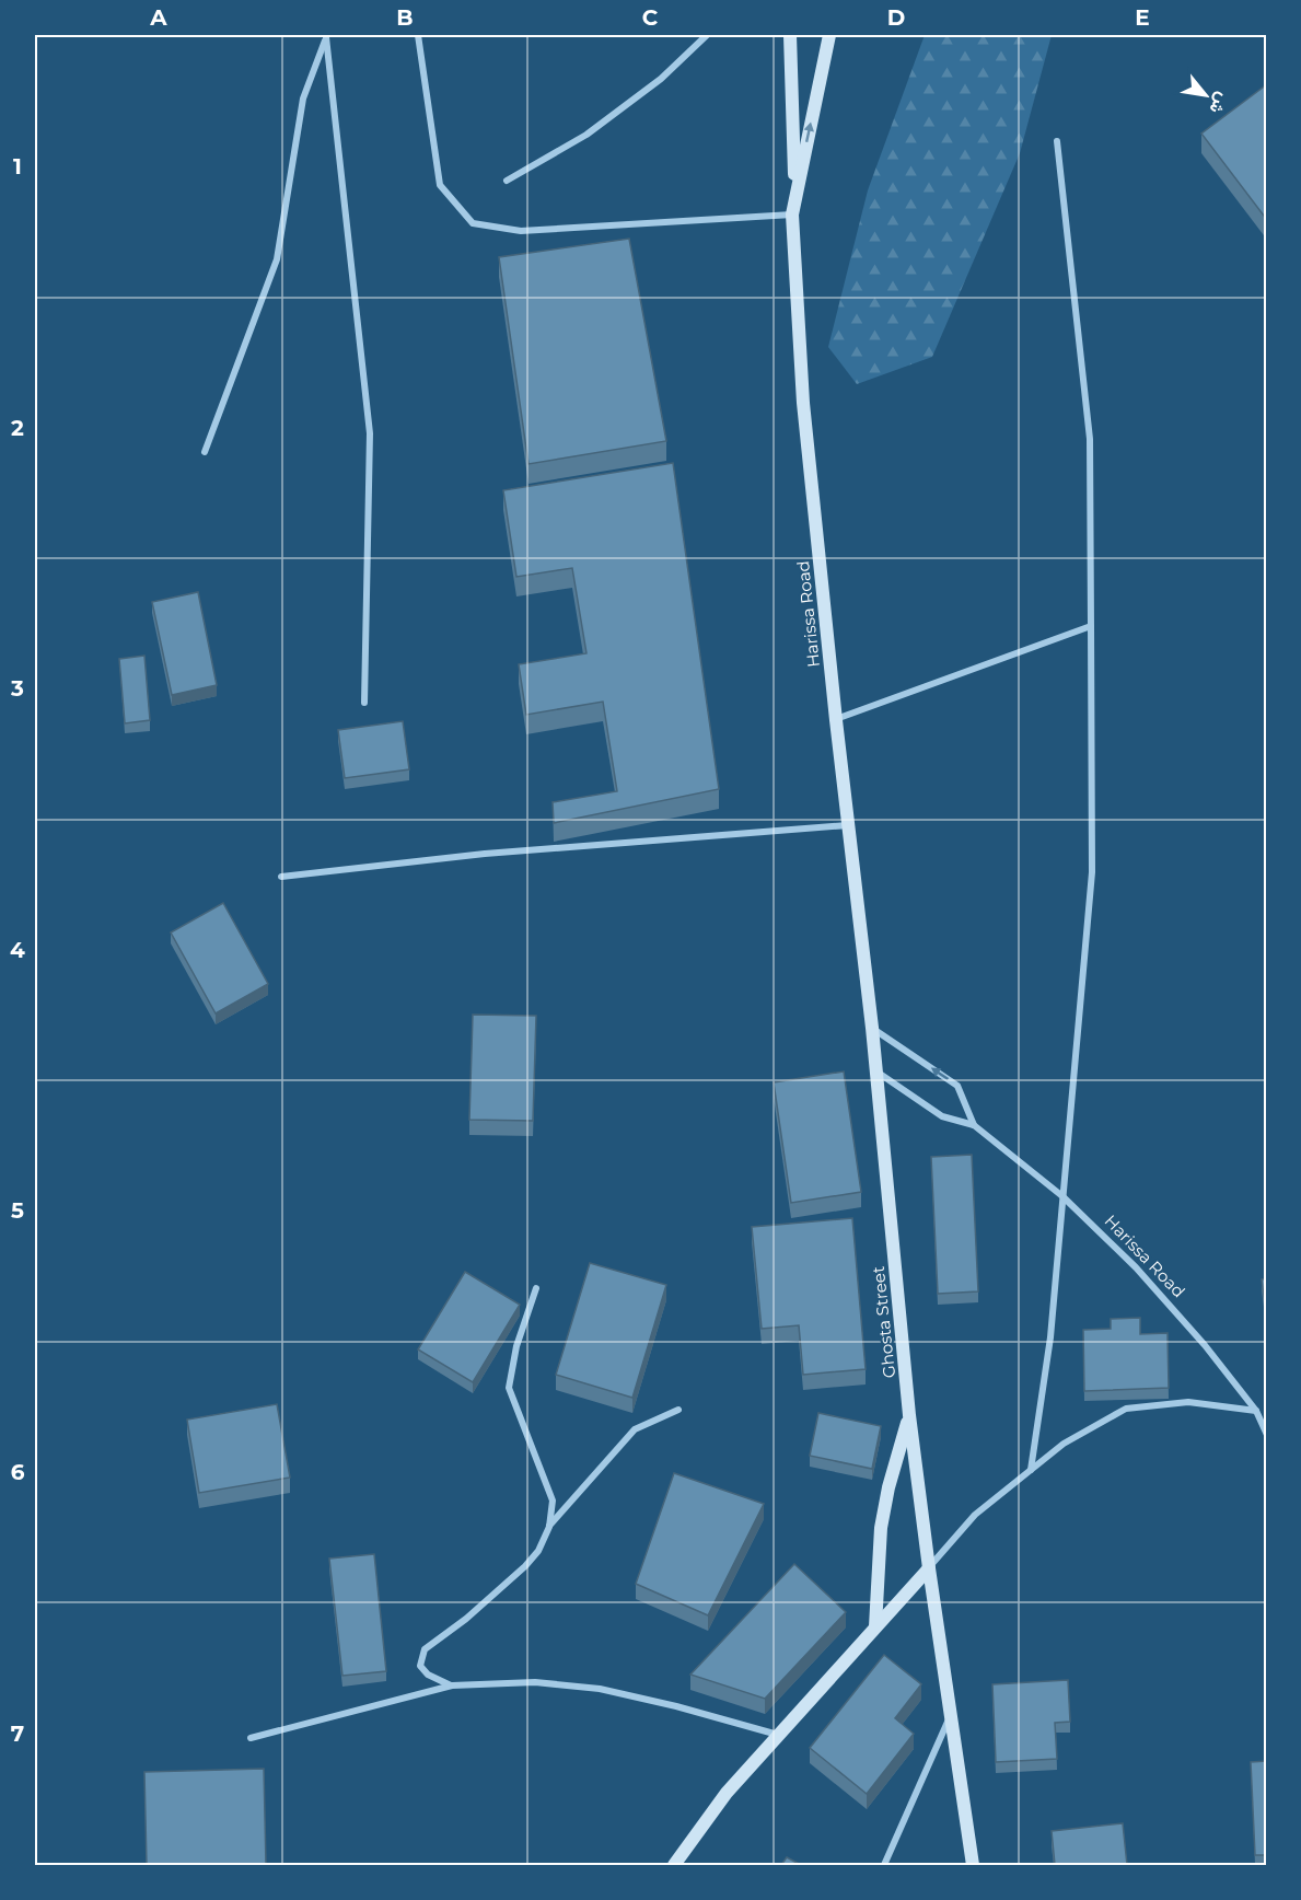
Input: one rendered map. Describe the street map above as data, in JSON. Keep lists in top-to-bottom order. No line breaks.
{"streets":{"main road":["Harissa Road","Ghosta Street"]},"crossings":[["Harissa Road","Ghosta Street"]],"north":"bottom right","grid":{"columns":["A","B","C","D","E"],"rows":["1","2","3","4","5","6","7"]}}
